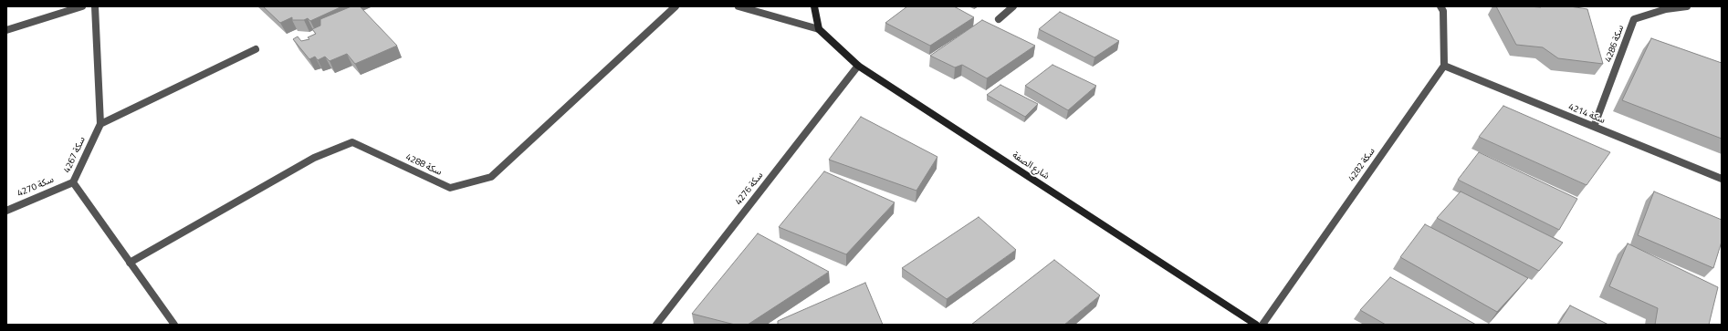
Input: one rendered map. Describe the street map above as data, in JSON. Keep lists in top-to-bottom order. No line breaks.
{"streets":{"street":["سكة 4286","سكة 4214","سكة 4267","سكة 4288","سكة 4282","شارع الصفة","سكة 4270","سكة 4276"]},"crossings":[["سكة 4286","سكة 4214"],["سكة 4214","سكة 4282"],["سكة 4267","سكة 4288"],["سكة 4267","سكة 4270"],["شارع الصفة","سكة 4276"]]}
